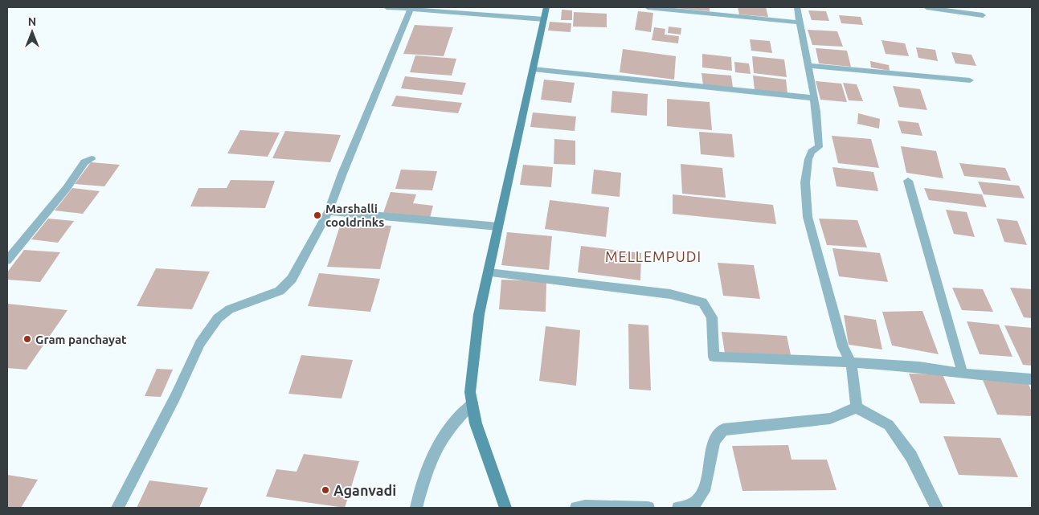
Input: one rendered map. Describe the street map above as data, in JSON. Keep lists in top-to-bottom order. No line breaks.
{"districts":["MELLEMPUDI"],"places":["Marshalli cooldrinks","Gram panchayat","Aganvadi"],"north":"top"}
